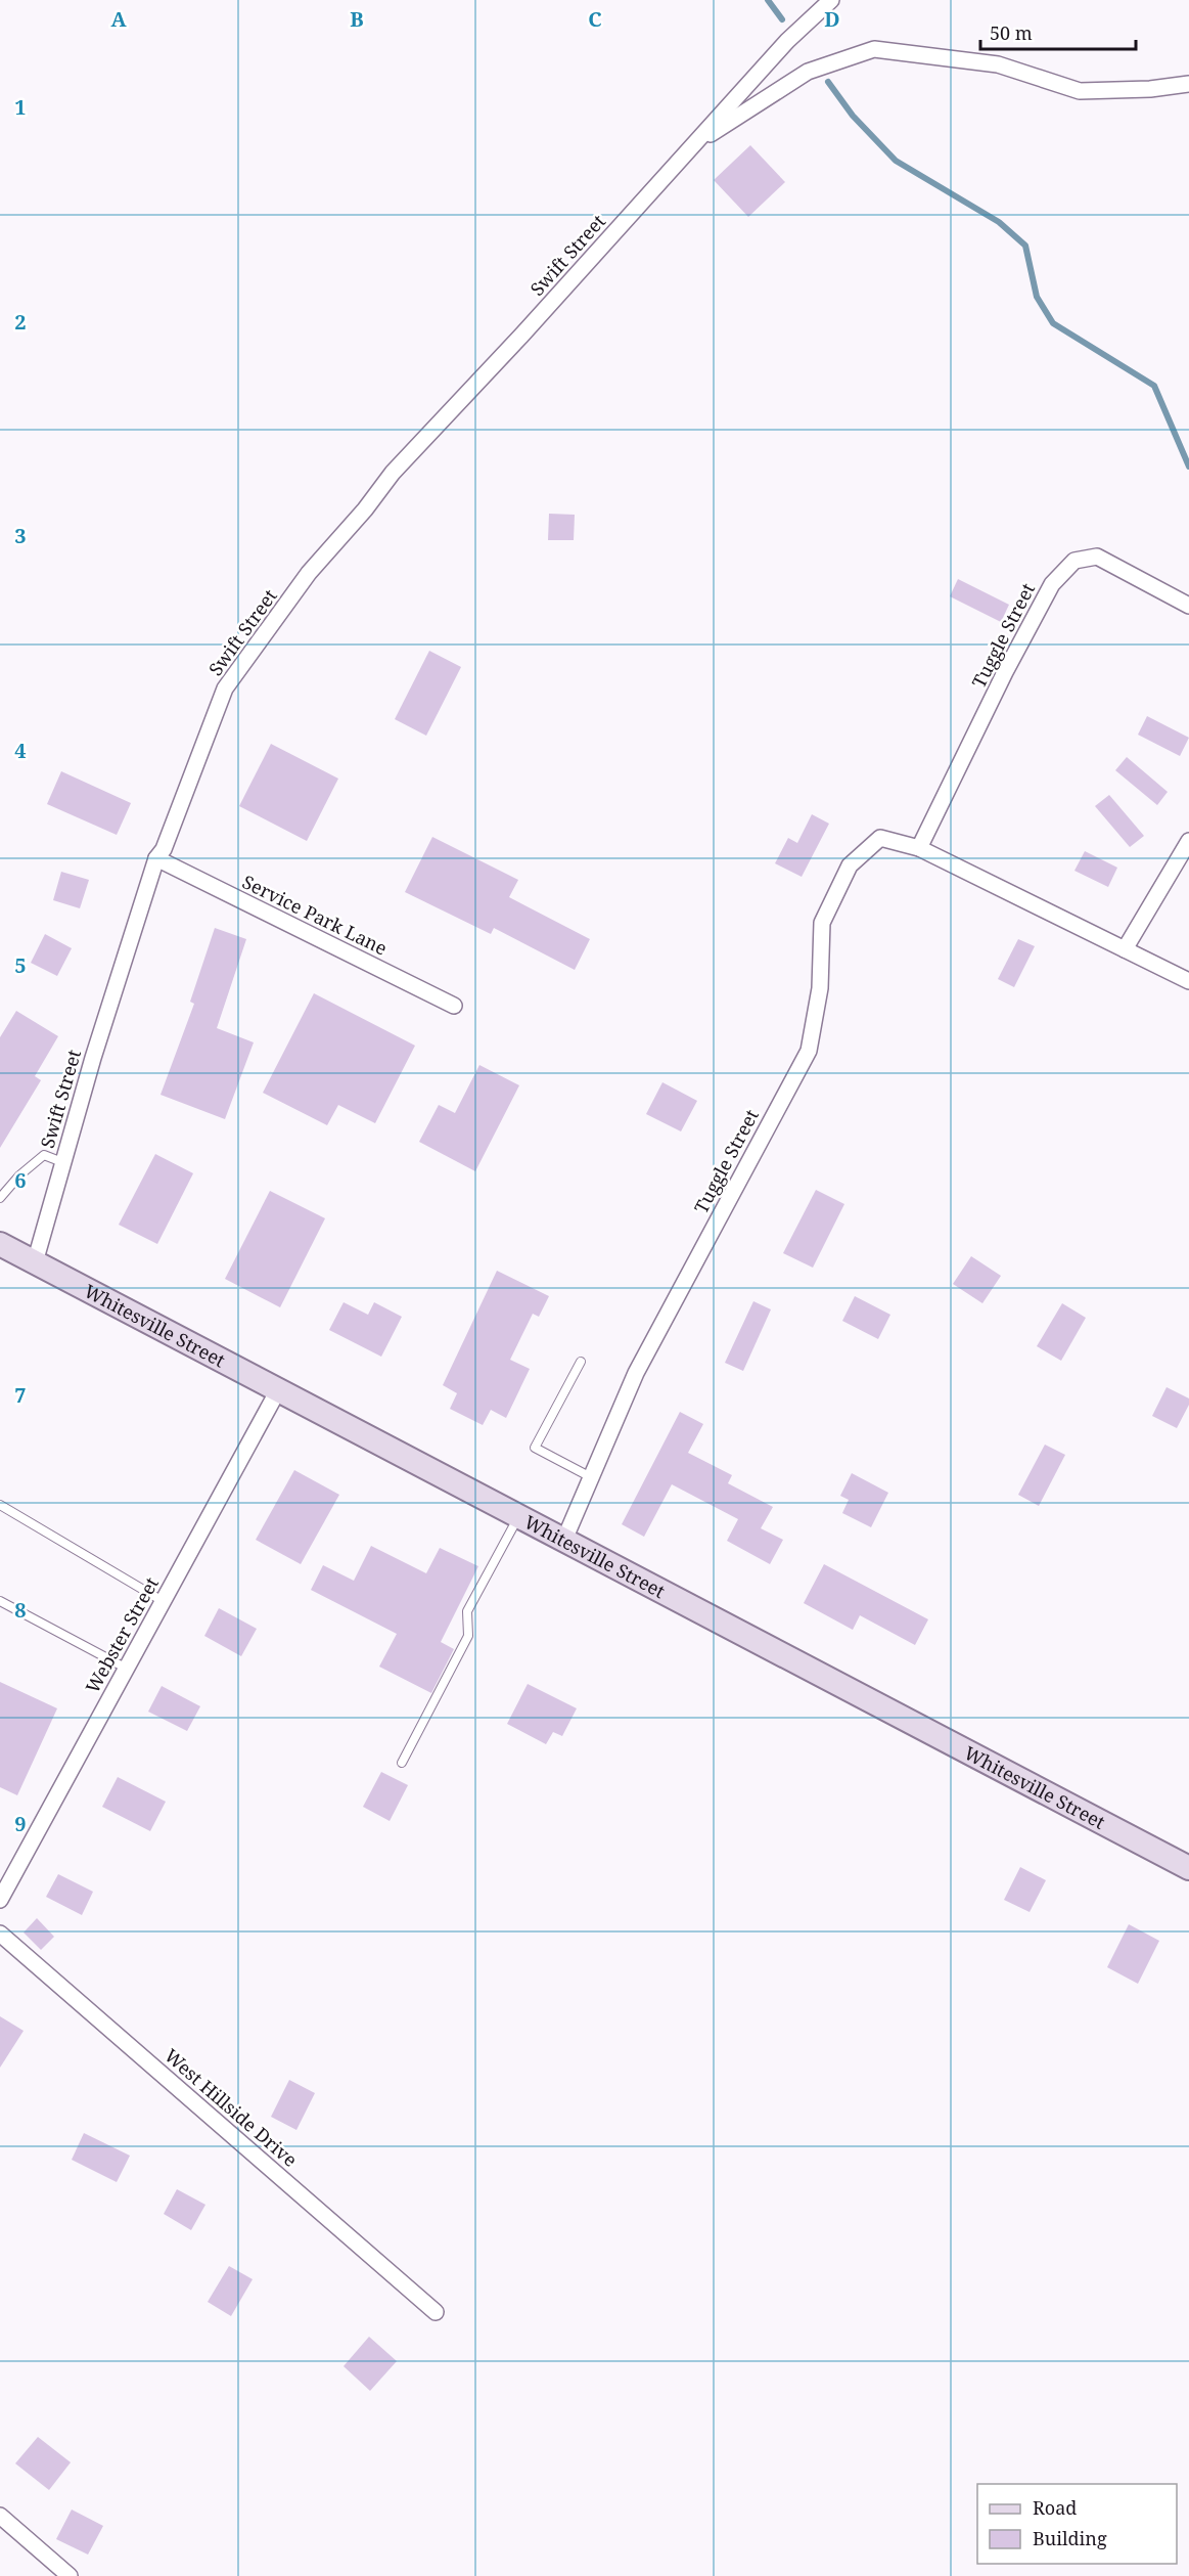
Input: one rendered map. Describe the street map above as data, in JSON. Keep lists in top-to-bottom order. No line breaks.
{"streets":{"main road":["Whitesville Street"],"street":["Swift Street","Tuggle Street","Service Park Lane","Webster Street","West Hillside Drive"]},"crossings":[["Swift Street","Service Park Lane"],["Swift Street","Whitesville Street"],["Tuggle Street","Whitesville Street"],["Whitesville Street","Webster Street"]],"legend":["Road","Building"],"scale_bar":"50 m","grid":{"columns":["A","B","C","D"],"rows":["1","2","3","4","5","6","7","8","9"]}}
